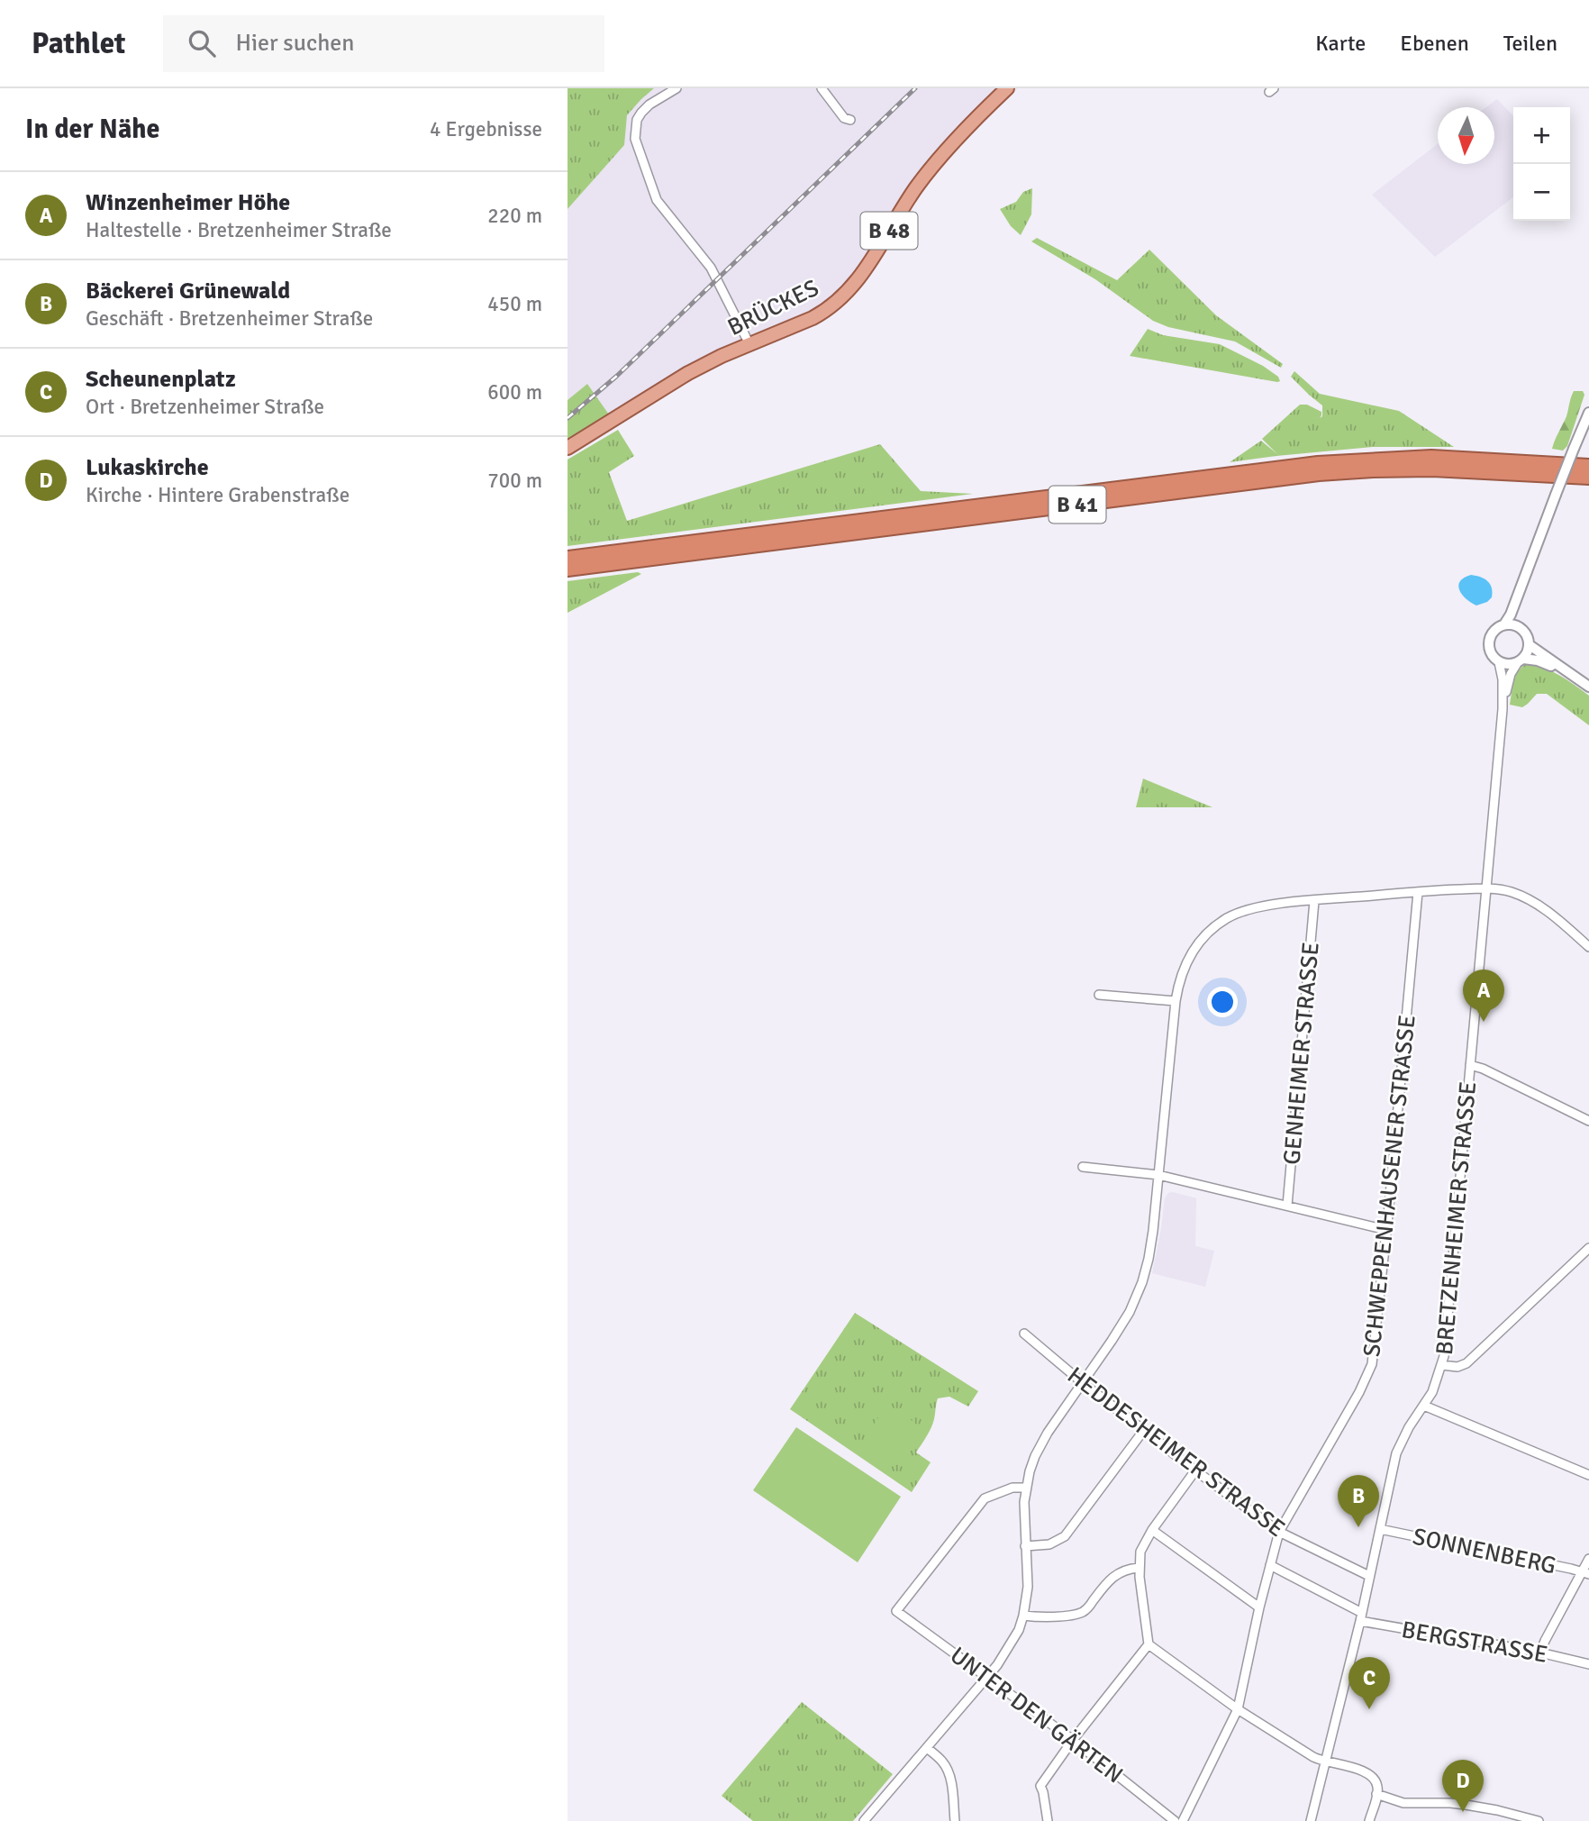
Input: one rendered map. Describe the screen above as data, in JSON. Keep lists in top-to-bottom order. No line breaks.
{"streets":{"highway":["B 41"],"main road":["B 48","BRÜCKES"],"street":["GENHEIMER STRASSE","SCHWEPPENHAUSENER STRASSE","BRETZENHEIMER STRASSE","HEDDESHEIMER STRASSE","SONNENBERG","BERGSTRASSE","UNTER DEN GÄRTEN"]},"crossings":[["SCHWEPPENHAUSENER STRASSE","HEDDESHEIMER STRASSE"],["SCHWEPPENHAUSENER STRASSE","BERGSTRASSE"],["BRETZENHEIMER STRASSE","HEDDESHEIMER STRASSE"],["BRETZENHEIMER STRASSE","SONNENBERG"],["BRETZENHEIMER STRASSE","BERGSTRASSE"]],"north":"bottom","page":{"header":"Pathlet","search":"Hier suchen","nav":["Karte","Ebenen","Teilen"],"heading":["In der Nähe","4 Ergebnisse"],"map_buttons":["+","−"],"list":[{"mark":"A","name":"Winzenheimer Höhe","note":"Haltestelle · Bretzenheimer Straße","value":"220 m"},{"mark":"B","name":"Bäckerei Grünewald","note":"Geschäft · Bretzenheimer Straße","value":"450 m"},{"mark":"C","name":"Scheunenplatz","note":"Ort · Bretzenheimer Straße","value":"600 m"},{"mark":"D","name":"Lukaskirche","note":"Kirche · Hintere Grabenstraße","value":"700 m"}],"pins":["A","B","C","D"]}}
